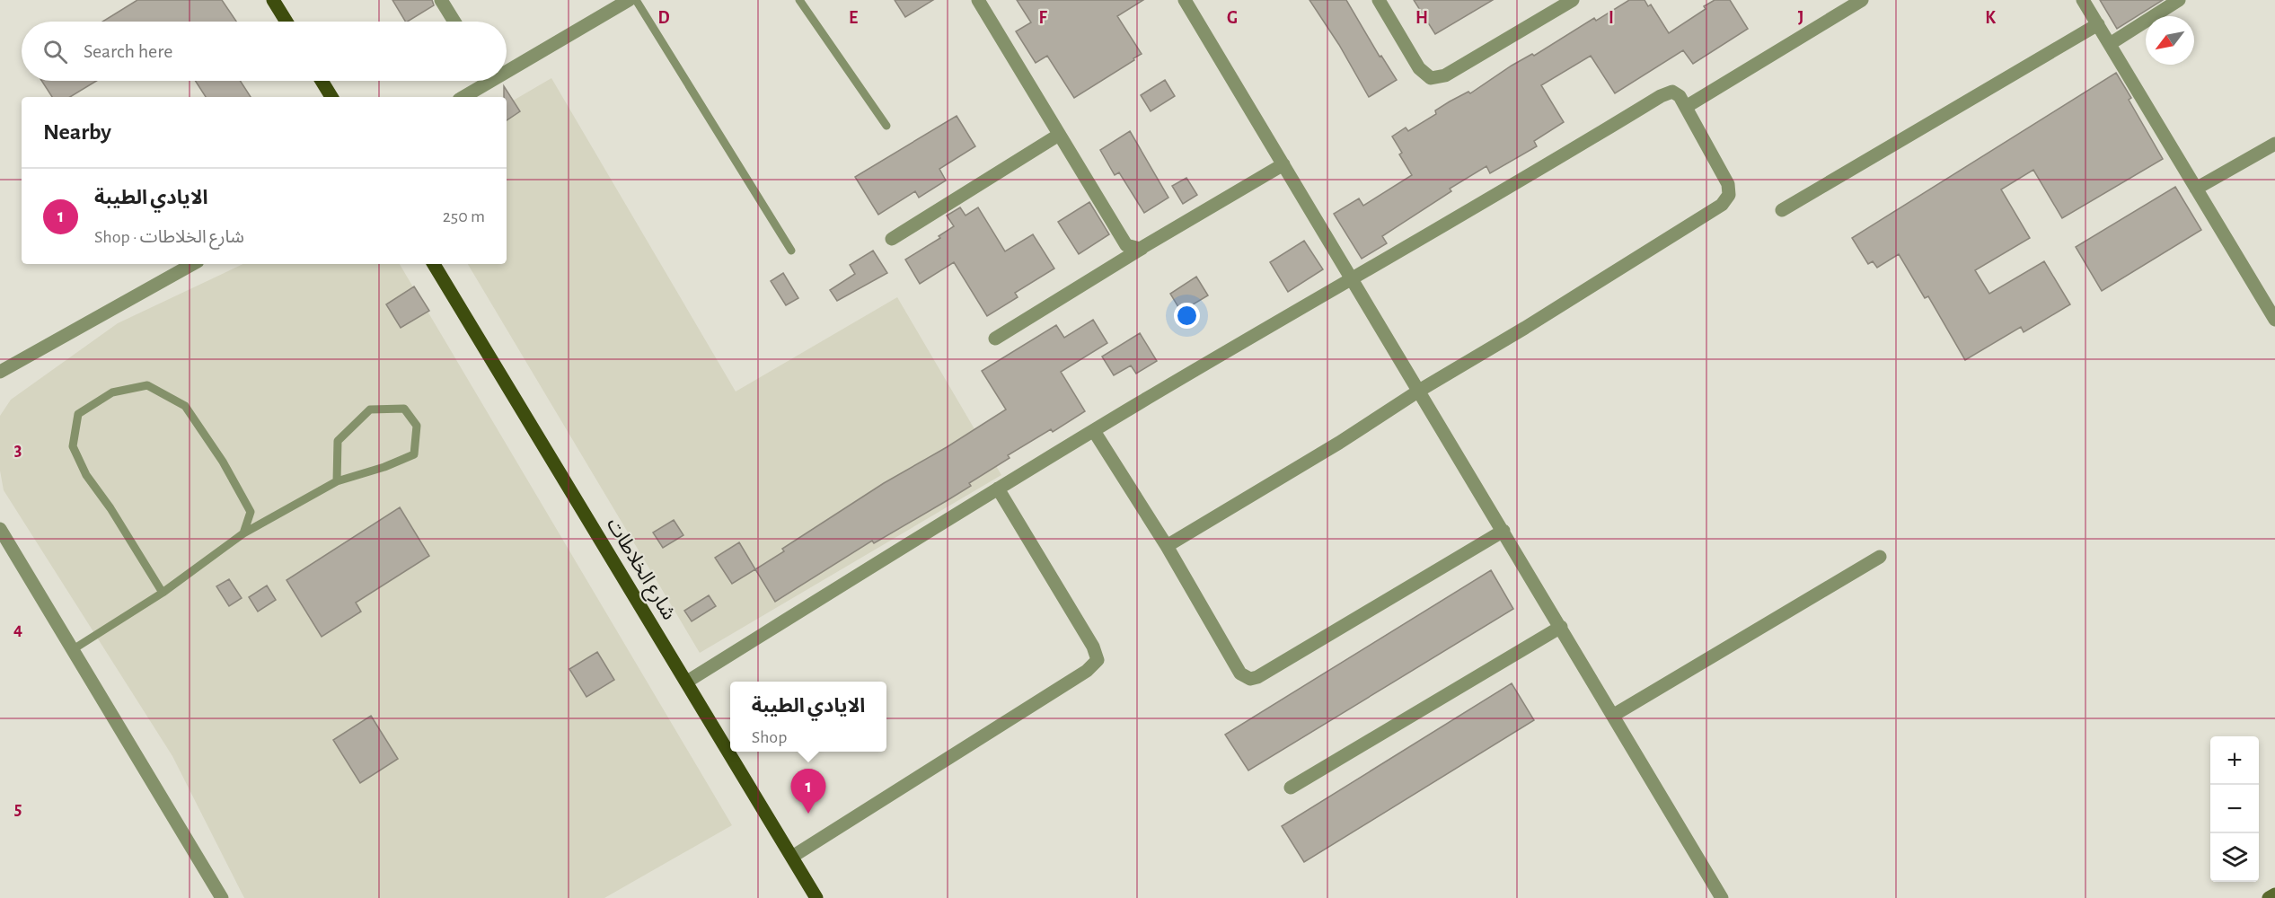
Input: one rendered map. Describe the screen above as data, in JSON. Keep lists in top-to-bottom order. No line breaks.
{"streets":{"main road":["شارع الخلاطات"]},"north":"bottom left","page":{"search":"Search here","heading":"Nearby","list":[{"mark":"1","name":"الايادي الطيبة","note":"Shop · شارع الخلاطات","value":"250 m"}],"popup":["الايادي الطيبة","Shop"],"map_buttons":["+","−"],"pins":"1"},"grid":{"columns":["D","E","F","G","H","I","J","K"],"rows":["3","4","5"]}}
